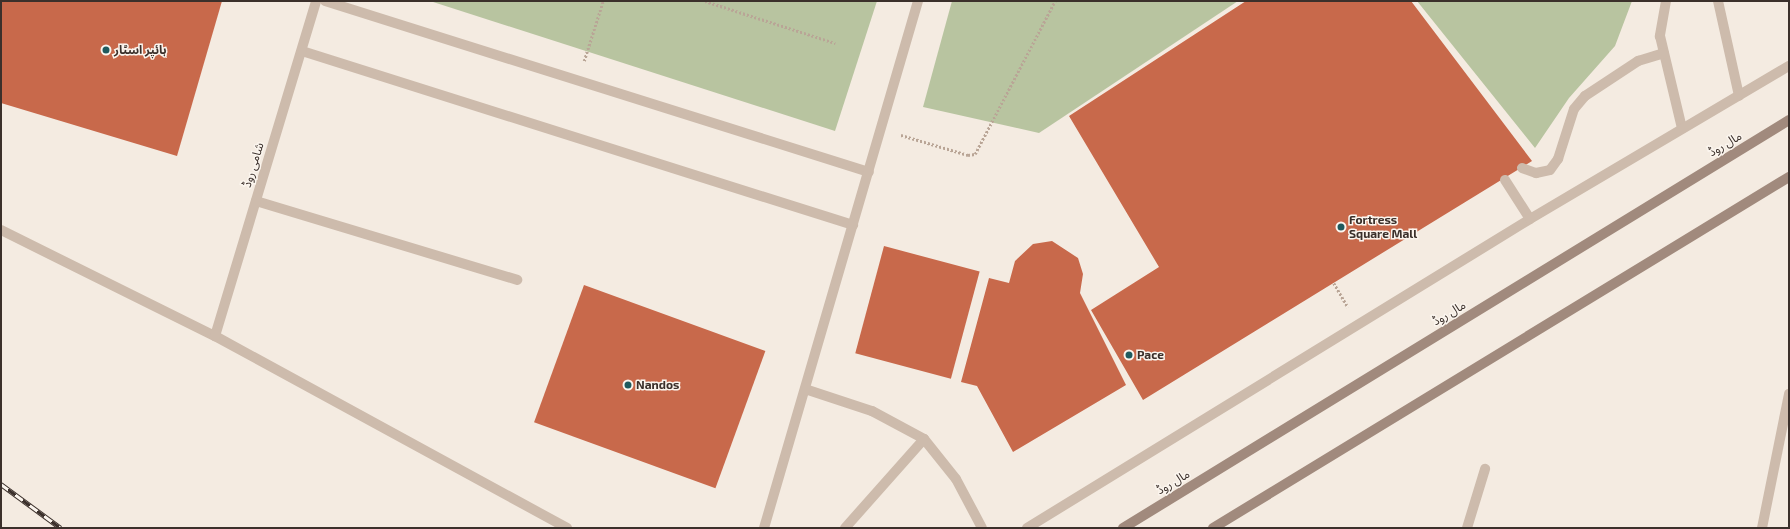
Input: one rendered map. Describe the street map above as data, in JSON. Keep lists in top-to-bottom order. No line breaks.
{"streets":{"main road":["مال روڈ"],"street":["شامی روڈ"]},"places":["ہائپر اسٹار","Fortress Square Mall","Pace","Nandos"]}
